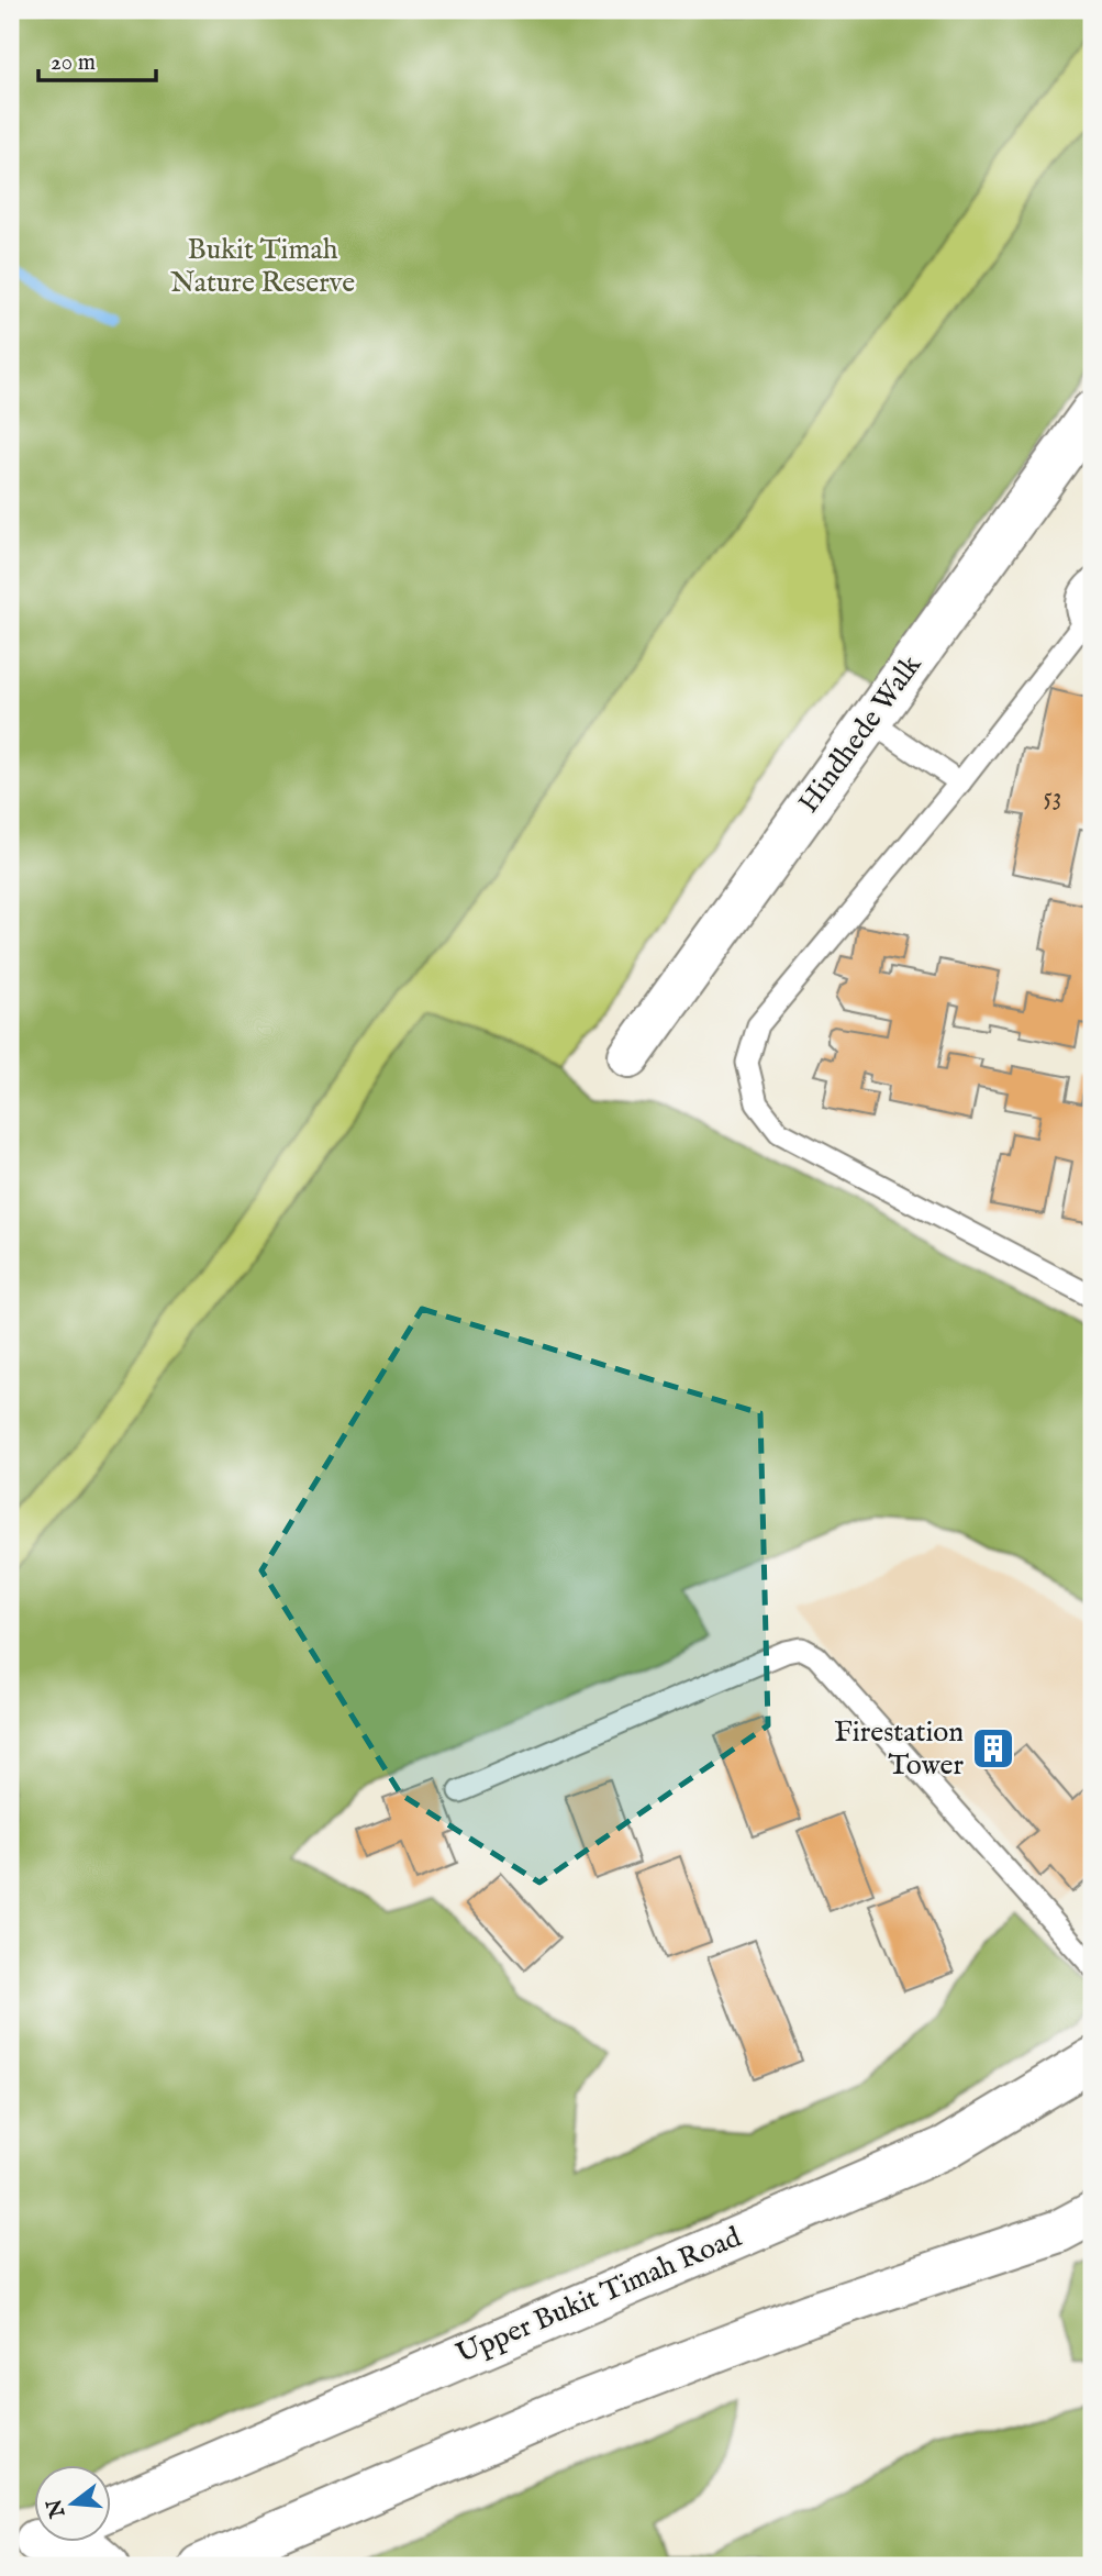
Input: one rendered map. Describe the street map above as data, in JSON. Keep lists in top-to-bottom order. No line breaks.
{"streets":{"main road":["Hindhede Walk","Upper Bukit Timah Road"]},"parks":["Bukit Timah Nature Reserve"],"places":{"building":["Firestation Tower"]},"house_numbers":["53"],"scale_bar":"20 m","north":"left"}
